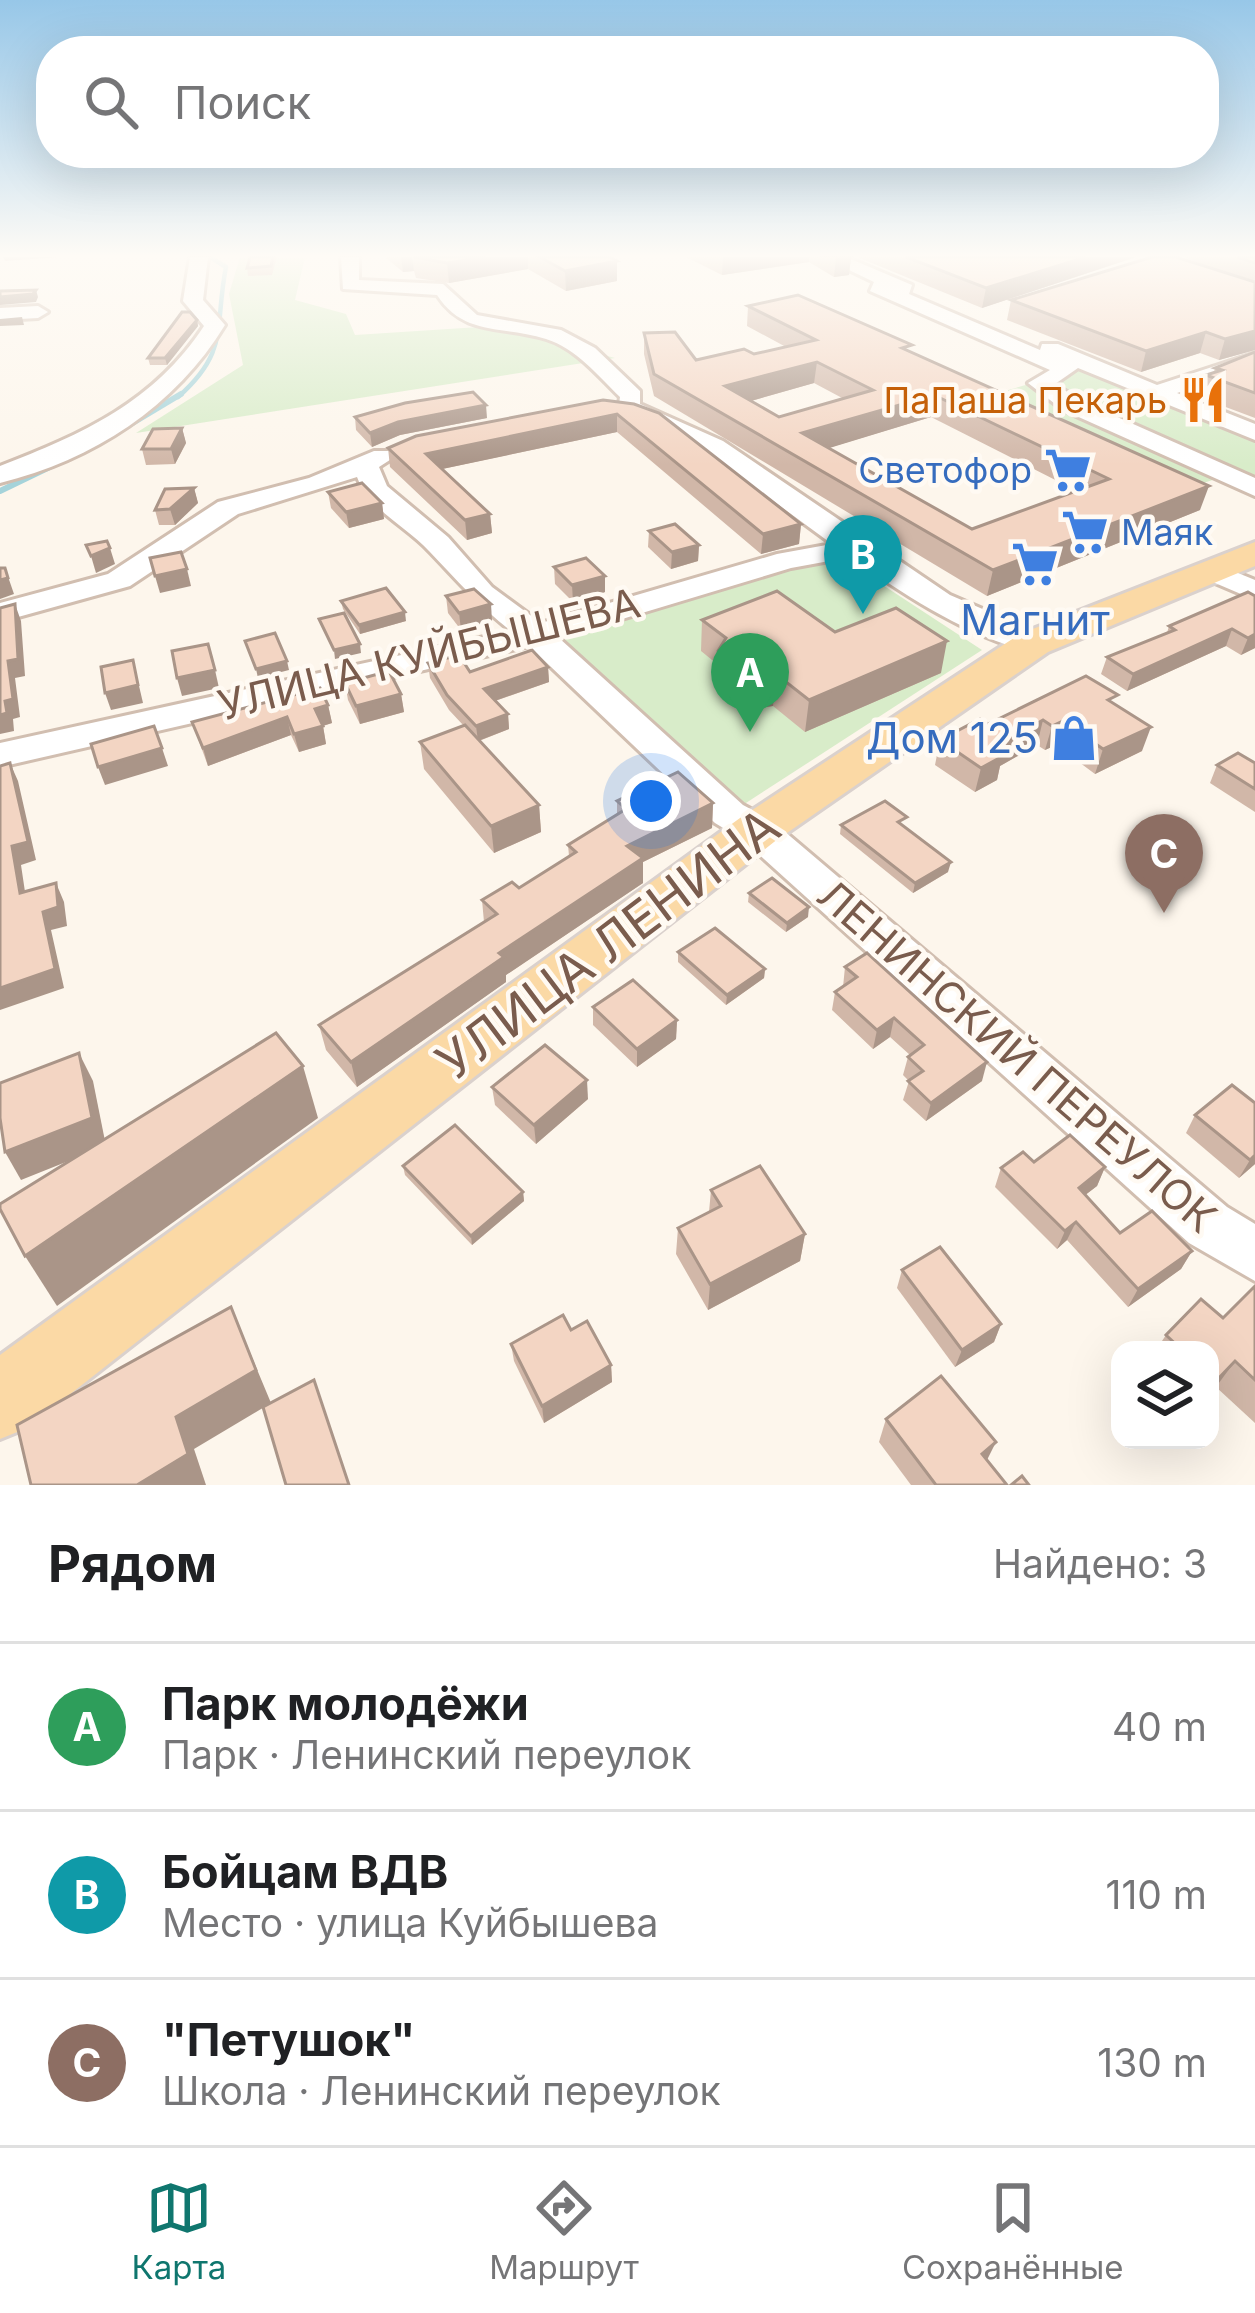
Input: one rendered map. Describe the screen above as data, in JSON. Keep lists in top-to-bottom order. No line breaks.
{"streets":{"main road":["УЛИЦА ЛЕНИНА"],"street":["УЛИЦА КУЙБЫШЕВА","ЛЕНИНСКИЙ ПЕРЕУЛОК"]},"crossings":[["УЛИЦА КУЙБЫШЕВА","ЛЕНИНСКИЙ ПЕРЕУЛОК"],["УЛИЦА ЛЕНИНА","ЛЕНИНСКИЙ ПЕРЕУЛОК"]],"places":{"restaurant":["ПаПаша Пекарь"],"supermarket":["Светофор","Maяк","Магнит"],"shop":["Дом 125"]},"page":{"search":"Поиск","pins":["B","A","C"],"heading":["Рядом","Найдено: 3"],"list":[{"mark":"A","name":"Парк молодёжи","note":"Парк · Ленинский переулок","value":"40 m"},{"mark":"B","name":"Бойцам ВДВ","note":"Место · улица Куйбышева","value":"110 m"},{"mark":"C","name":"\"Петушок\"","note":"Школа · Ленинский переулок","value":"130 m"}],"nav":["Карта","Маршрут","Сохранённые"]}}
